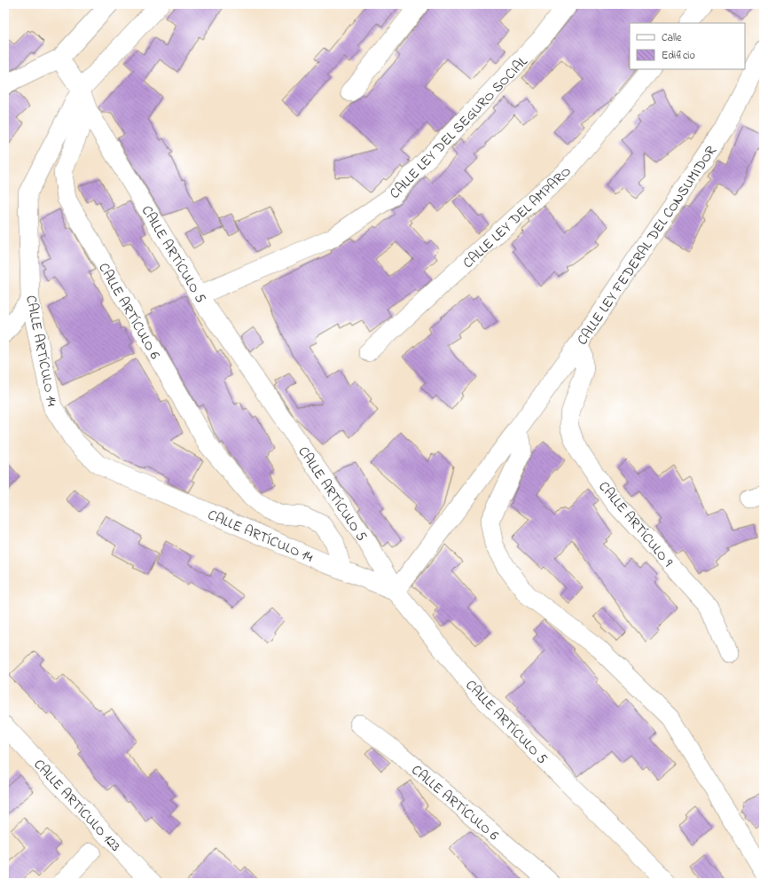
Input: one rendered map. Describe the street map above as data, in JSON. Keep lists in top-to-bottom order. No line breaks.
{"streets":{"street":["CALLE LEY DEL SEGURO SOCIAL","CALLE LEY DEL AMPARO","CALLE LEY FEDERAL DEL CONSUMIDOR","CALLE ARTÍCULO 5","CALLE ARTÍCULO 6","CALLE ARTÍCULO 14","CALLE ARTÍCULO 9","CALLE ARTÍCULO 123"]},"crossings":[["CALLE LEY DEL SEGURO SOCIAL","CALLE ARTÍCULO 5"],["CALLE LEY FEDERAL DEL CONSUMIDOR","CALLE ARTÍCULO 5"],["CALLE LEY FEDERAL DEL CONSUMIDOR","CALLE ARTÍCULO 14"],["CALLE LEY FEDERAL DEL CONSUMIDOR","CALLE ARTÍCULO 9"],["CALLE ARTÍCULO 5","CALLE ARTÍCULO 6"],["CALLE ARTÍCULO 5","CALLE ARTÍCULO 14"],["CALLE ARTÍCULO 6","CALLE ARTÍCULO 14"]],"legend":["Calle","Edificio"]}
